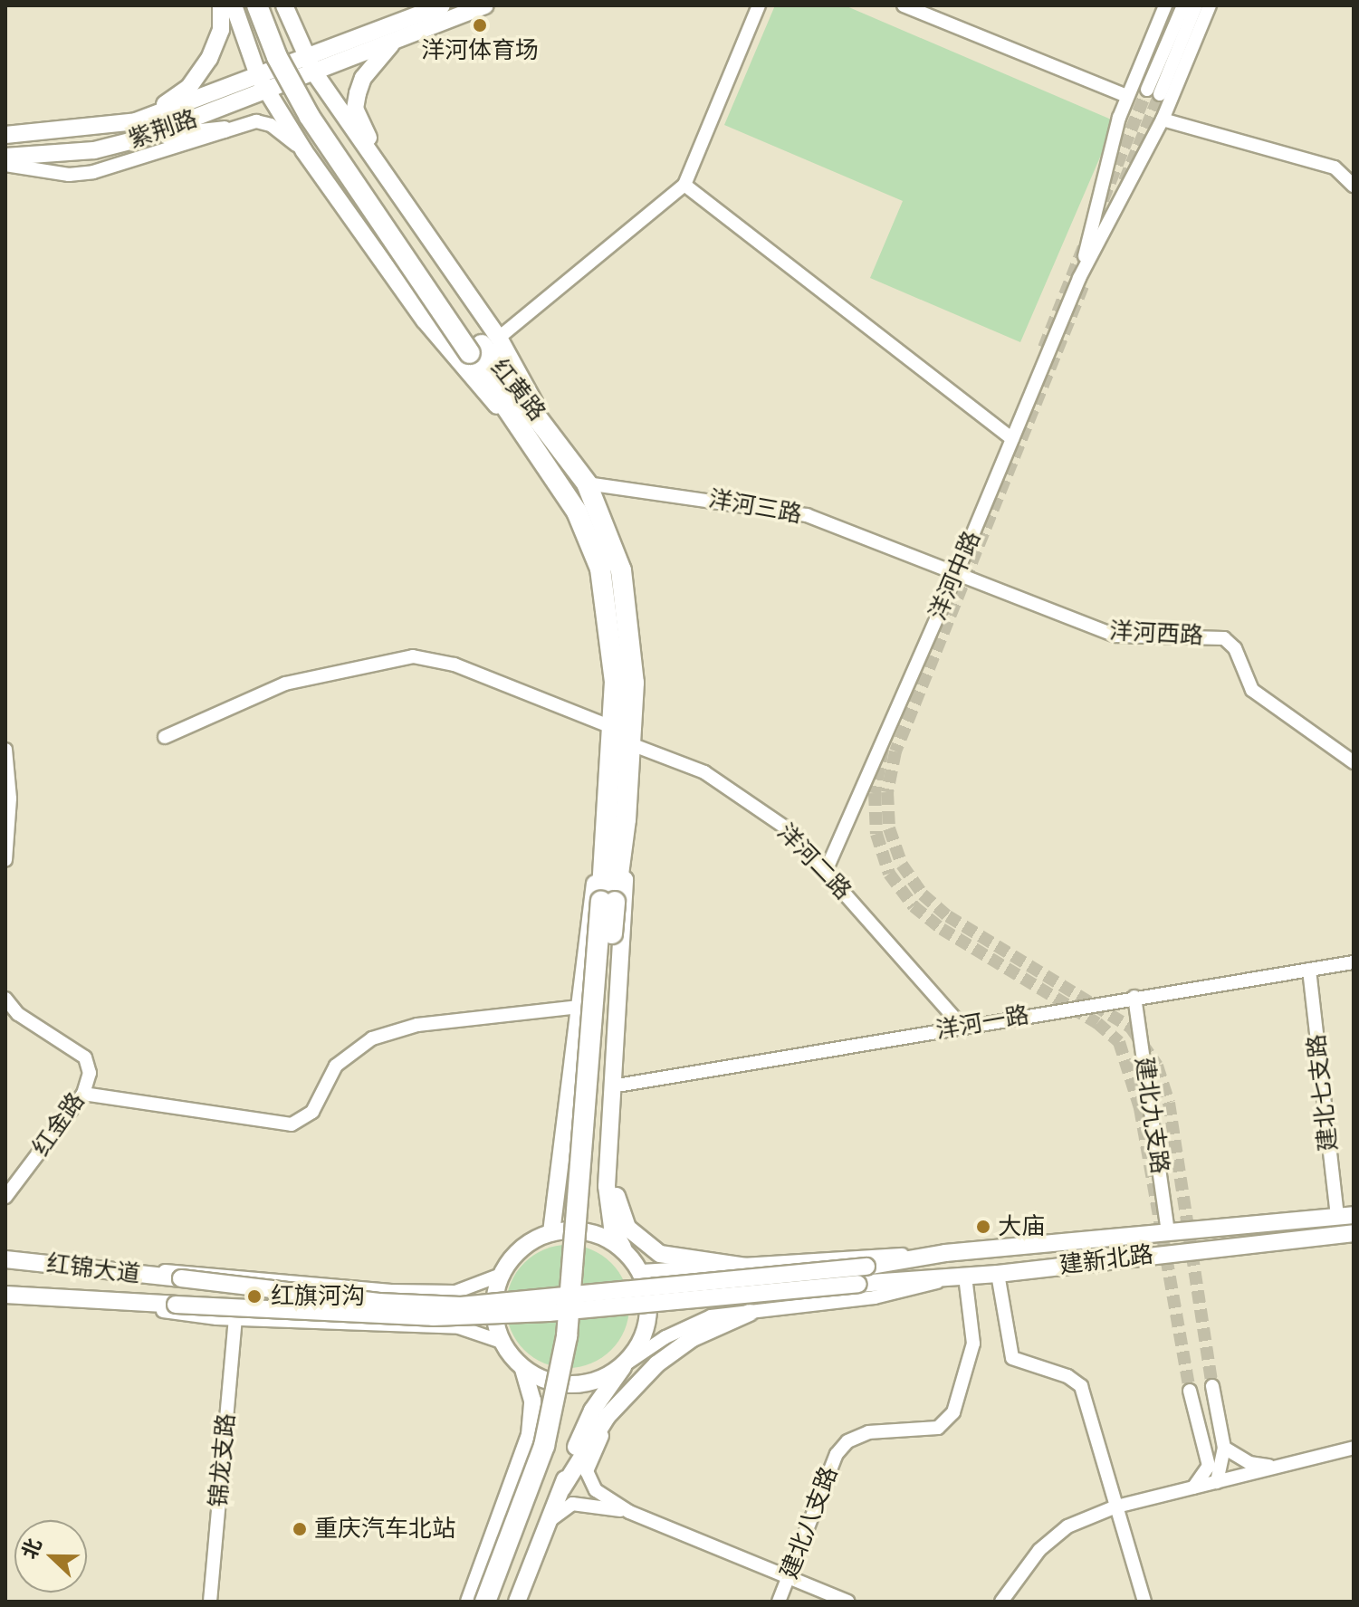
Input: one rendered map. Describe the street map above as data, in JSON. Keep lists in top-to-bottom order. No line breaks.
{"streets":{"highway":["红黄路"],"main road":["紫荆路","建新北路","红锦大道"],"street":["洋河三路","洋河中路","洋河西路","洋河二路","洋河一路","建北七支路","建北九支路","红金路","锦龙支路","建北八支路"]},"crossings":[["红黄路","洋河三路"],["红黄路","洋河二路"],["洋河三路","洋河中路"],["洋河三路","洋河西路"],["洋河中路","洋河西路"],["洋河中路","洋河二路"],["洋河二路","洋河一路"],["洋河一路","建北七支路"],["洋河一路","建北九支路"],["建北七支路","建新北路"],["建北九支路","建新北路"],["建新北路","红锦大道"],["建新北路","建北八支路"]],"places":["洋河体育场","大庙","红旗河沟","重庆汽车北站"],"north":"left"}
